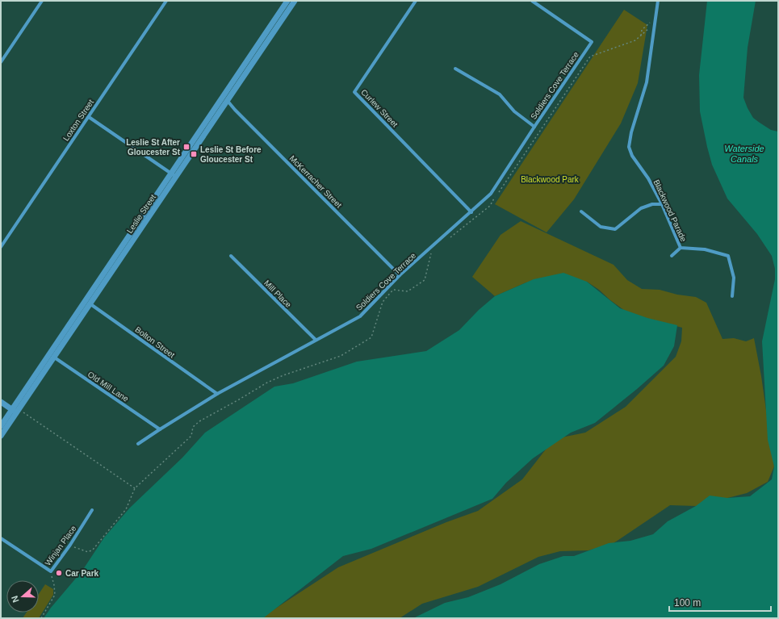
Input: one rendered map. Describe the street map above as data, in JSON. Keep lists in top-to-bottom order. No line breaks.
{"streets":{"street":["Soldiers Cove Terrace","Curlew Street","Loxton Street","McKerracher Street","Blackwood Parade","Leslie Street","Mill Place","Bolton Street","Old Mill Lane","Winjan Place"]},"crossings":[["Soldiers Cove Terrace","Curlew Street"],["Soldiers Cove Terrace","McKerracher Street"],["Soldiers Cove Terrace","Mill Place"],["Soldiers Cove Terrace","Bolton Street"],["Soldiers Cove Terrace","Old Mill Lane"],["McKerracher Street","Leslie Street"],["Leslie Street","Bolton Street"],["Leslie Street","Old Mill Lane"]],"water":["Waterside Canals"],"parks":["Blackwood Park"],"places":{"transit":["Leslie St After Gloucester St","Leslie St Before Gloucester St"],"other":["Car Park"]},"scale_bar":"100 m","north":"left"}
